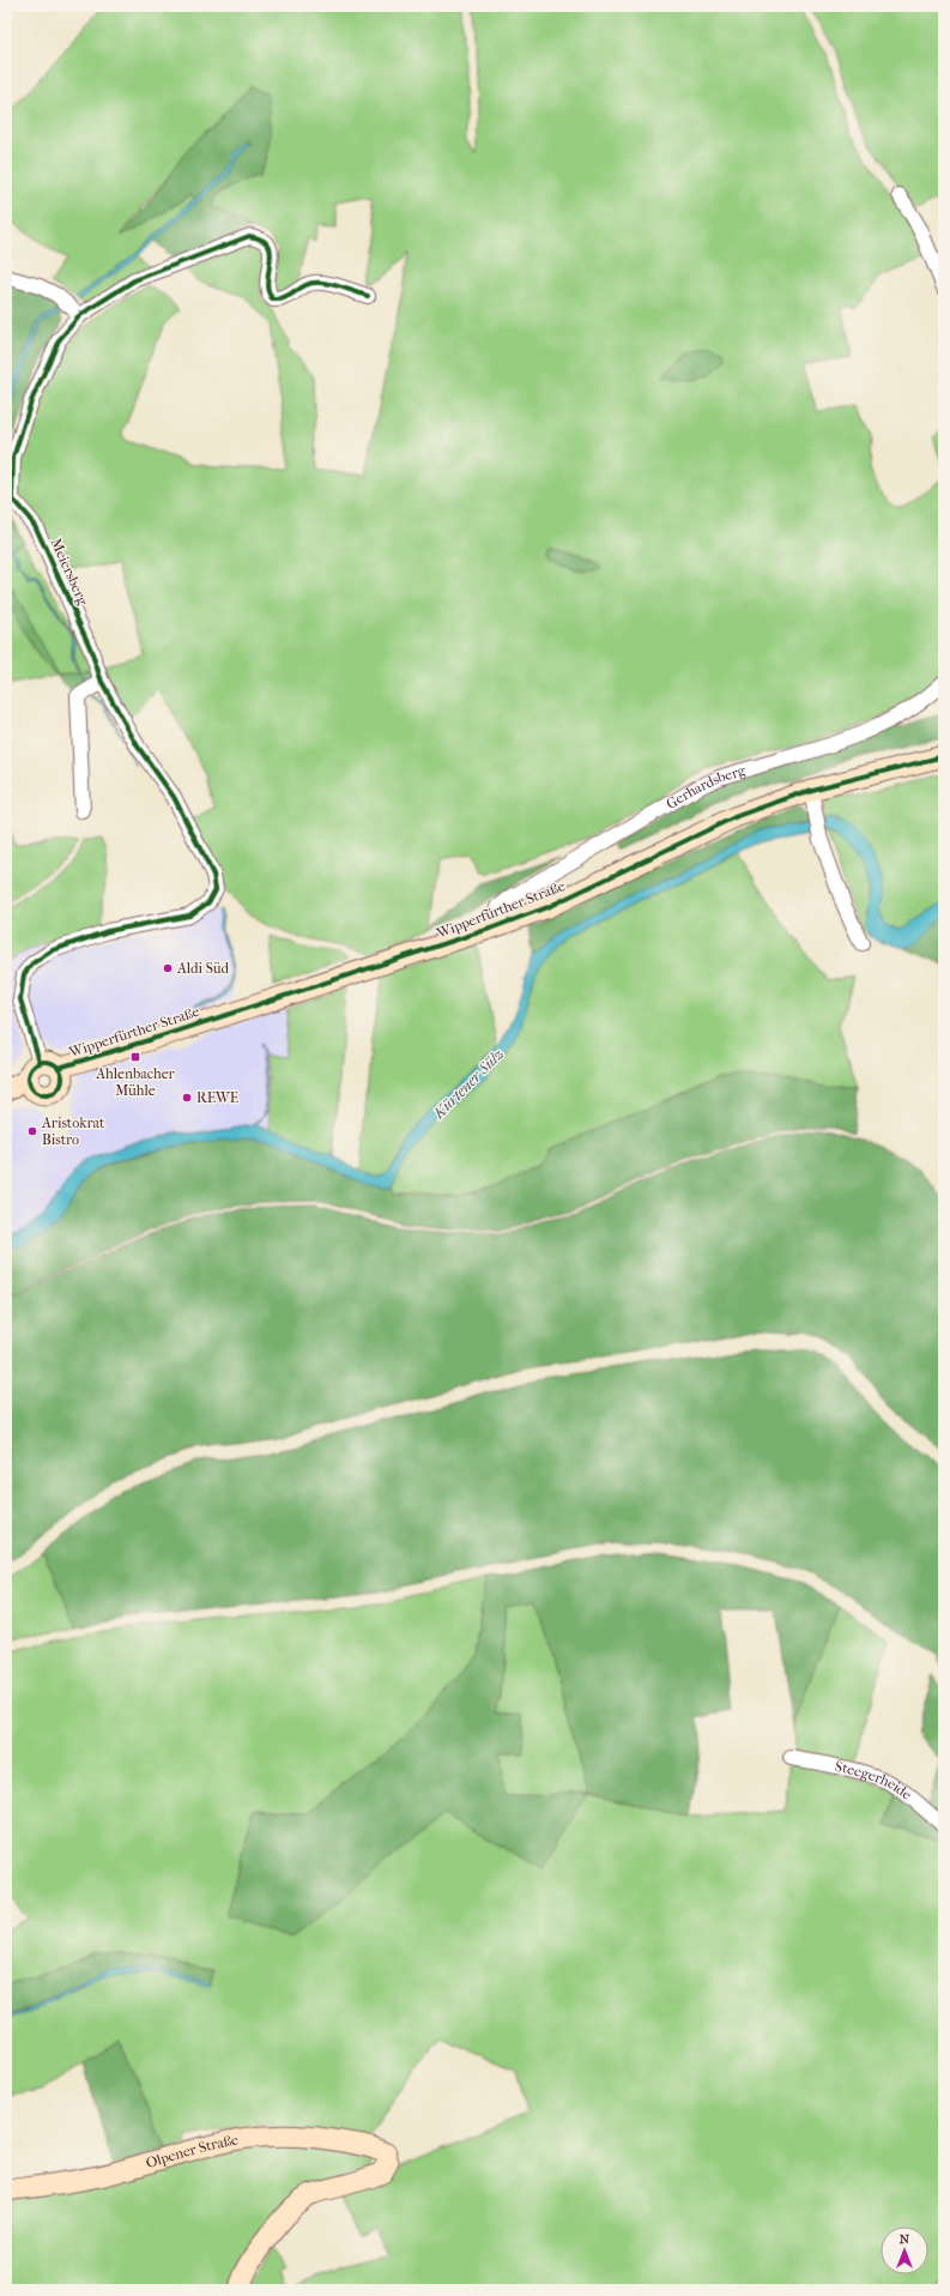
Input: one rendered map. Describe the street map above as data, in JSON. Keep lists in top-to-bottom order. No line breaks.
{"streets":{"main road":["Wipperfürther Straße","Olpener Straße"],"street":["Meiersberg","Gerhardsberg","Steegerheide"]},"crossings":[["Meiersberg","Wipperfürther Straße"],["Gerhardsberg","Wipperfürther Straße"]],"water":["Kürtener Sülz"],"places":{"other":["Aldi Süd","REWE","Aristokrat Bistro"],"transit":["Ahlenbacher Mühle"]},"north":"top"}
